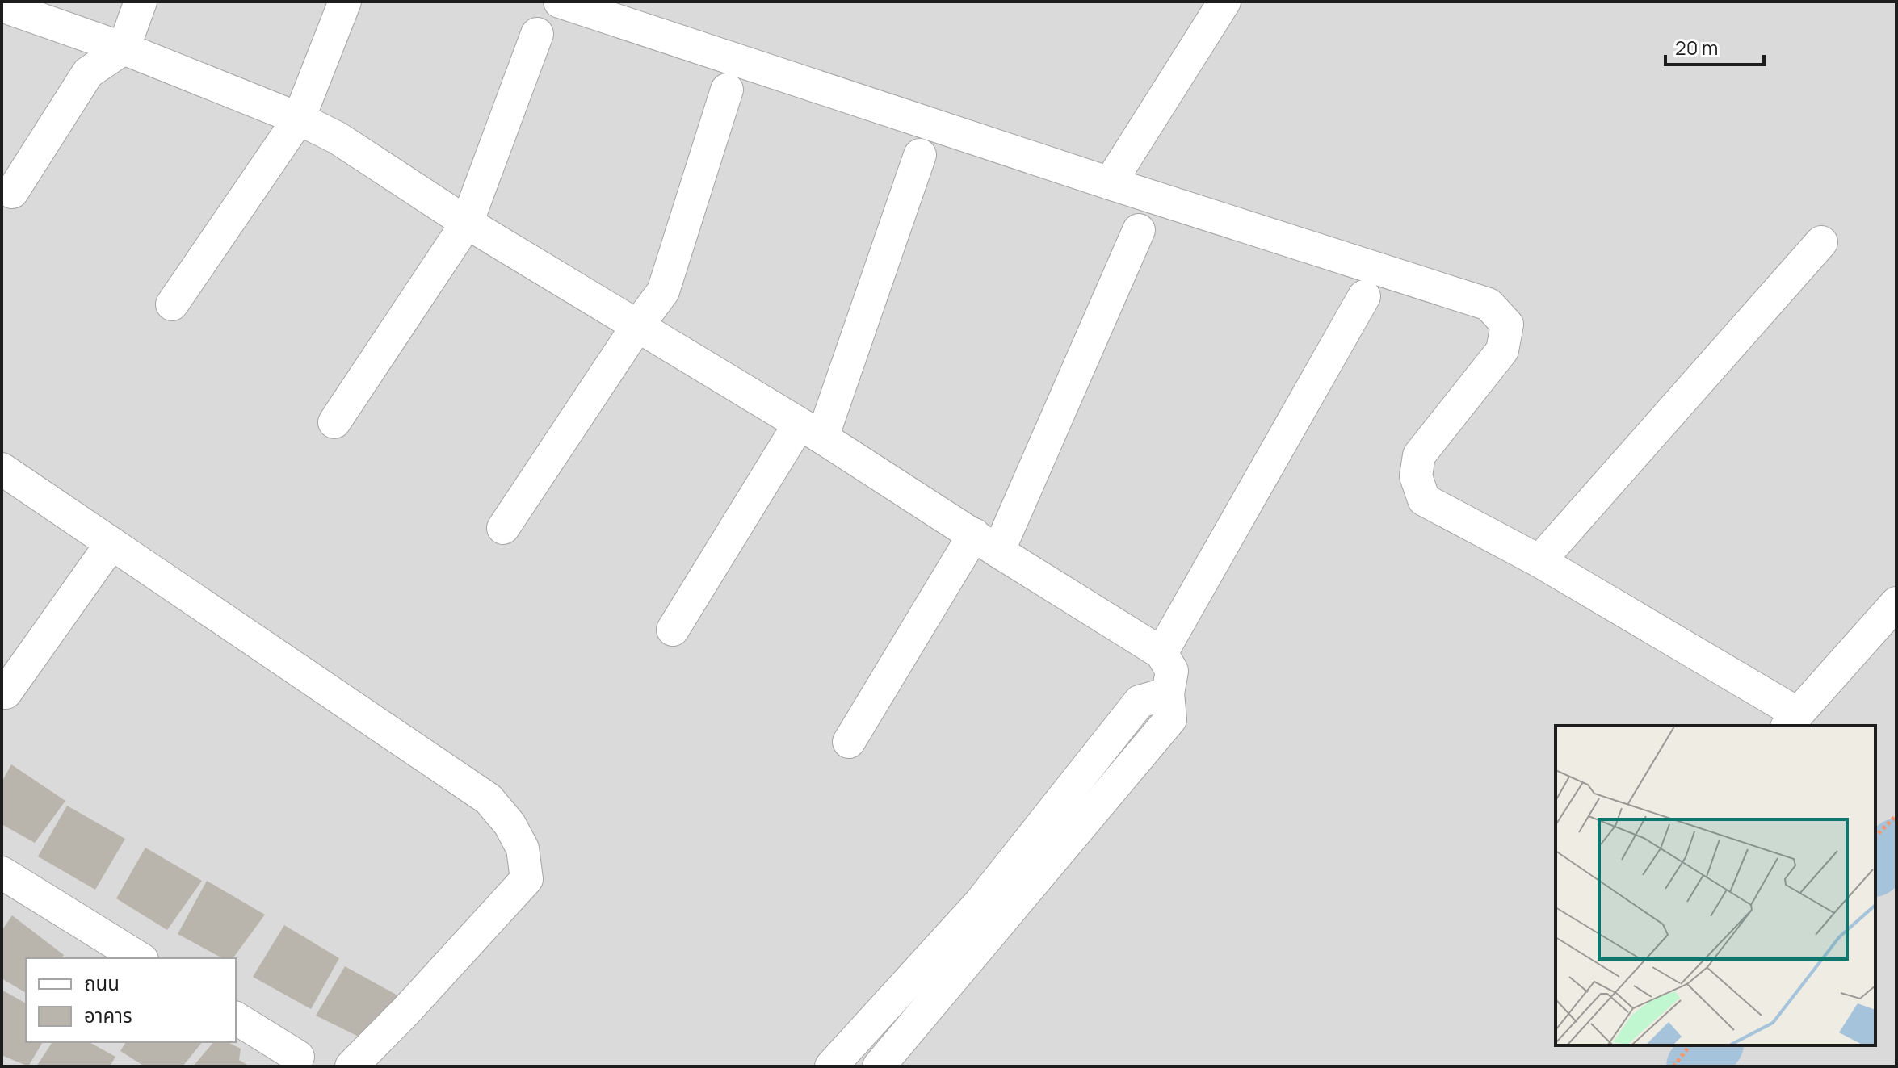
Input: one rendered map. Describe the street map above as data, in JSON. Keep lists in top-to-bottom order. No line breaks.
{"legend":["ถนน","อาคาร"],"scale_bar":"20 m"}
